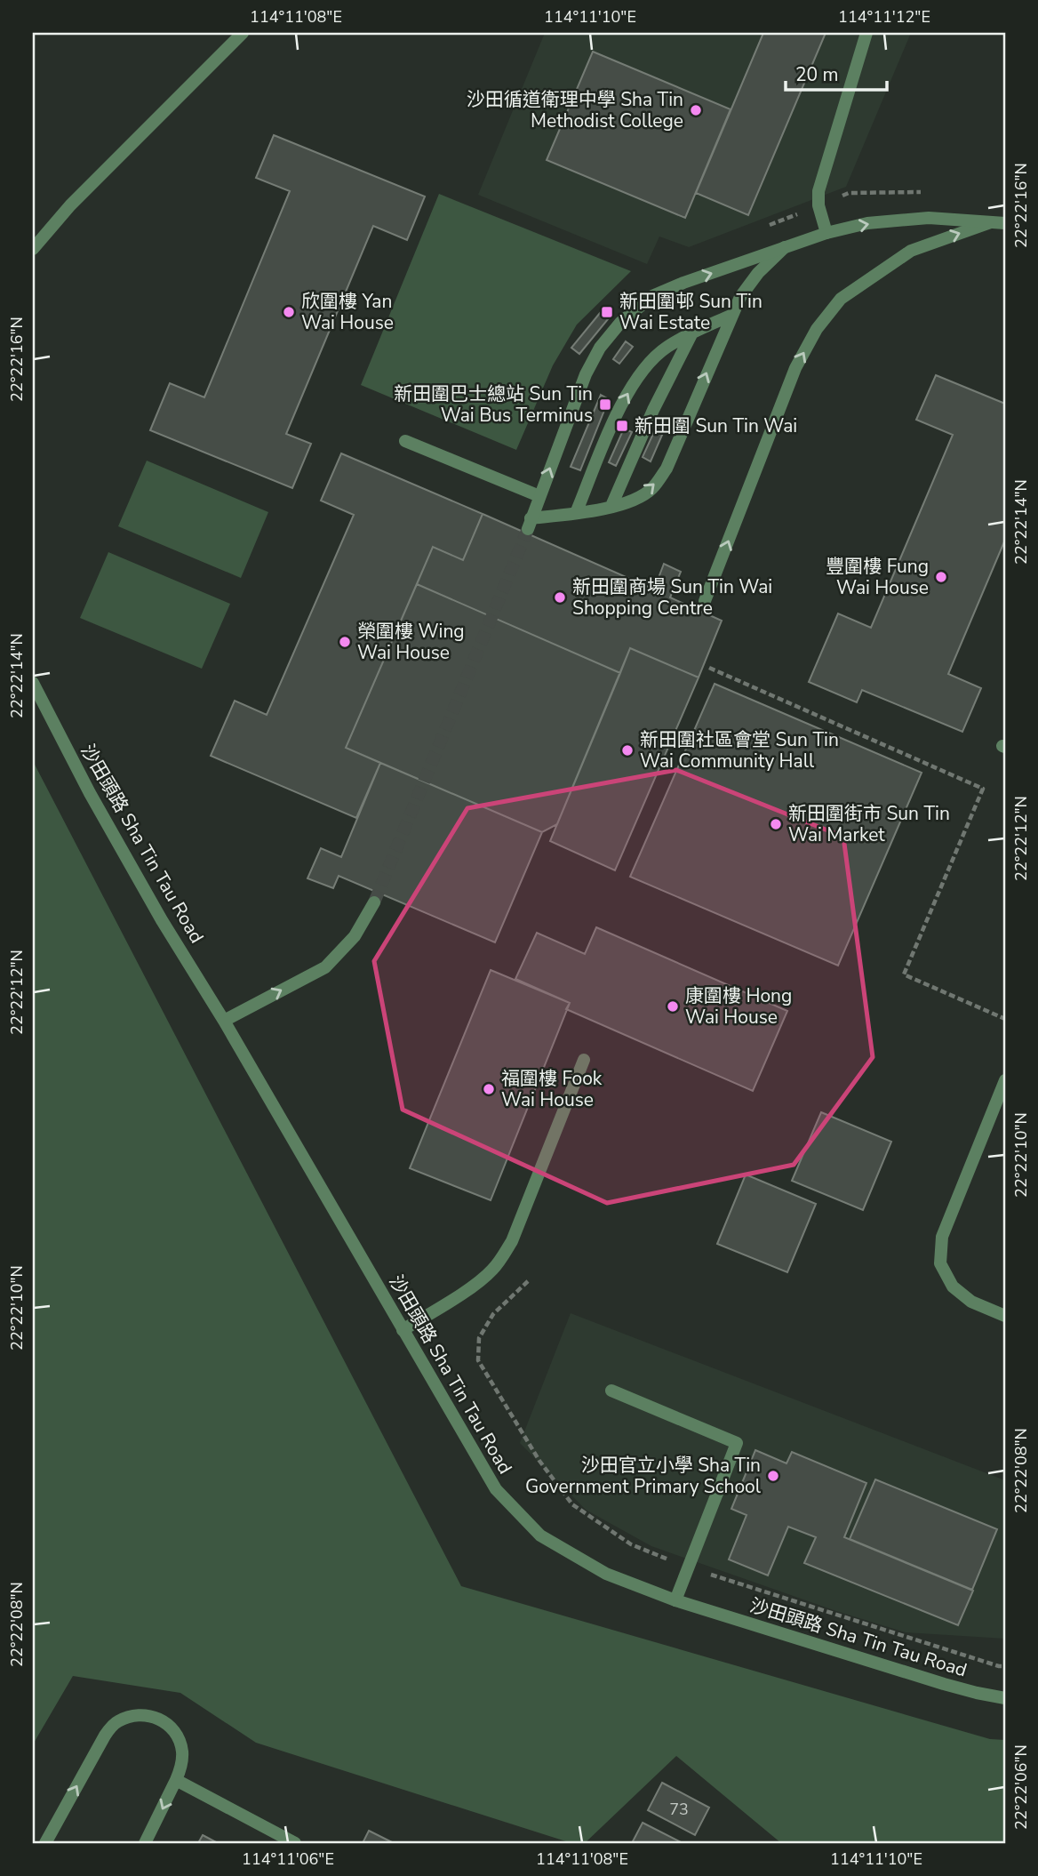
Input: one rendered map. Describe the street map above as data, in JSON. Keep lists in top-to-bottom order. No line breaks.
{"streets":{"street":["沙田頭路 Sha Tin Tau Road"]},"places":{"other":["沙田循道衛理中學 Sha Tin Methodist College","欣圍樓 Yan Wai House","豐圍樓 Fung Wai House","新田圍商場 Sun Tin Wai Shopping Centre","榮圍樓 Wing Wai House","新田圍社區會堂 Sun Tin Wai Community Hall","新田圍街市 Sun Tin Wai Market","康圍樓 Hong Wai House","福圍樓 Fook Wai House","沙田官立小學 Sha Tin Government Primary School"],"transit":["新田圍邨 Sun Tin Wai Estate","新田圍巴士總站 Sun Tin Wai Bus Terminus","新田圍 Sun Tin Wai"]},"house_numbers":["73"],"scale_bar":"20 m","coordinates":["114°11'08\"E","114°11'10\"E","114°11'12\"E","22°22'16\"N","22°22'14\"N","22°22'12\"N","22°22'10\"N","22°22'08\"N","22°22'06\"N","114°11'06\"E"]}
